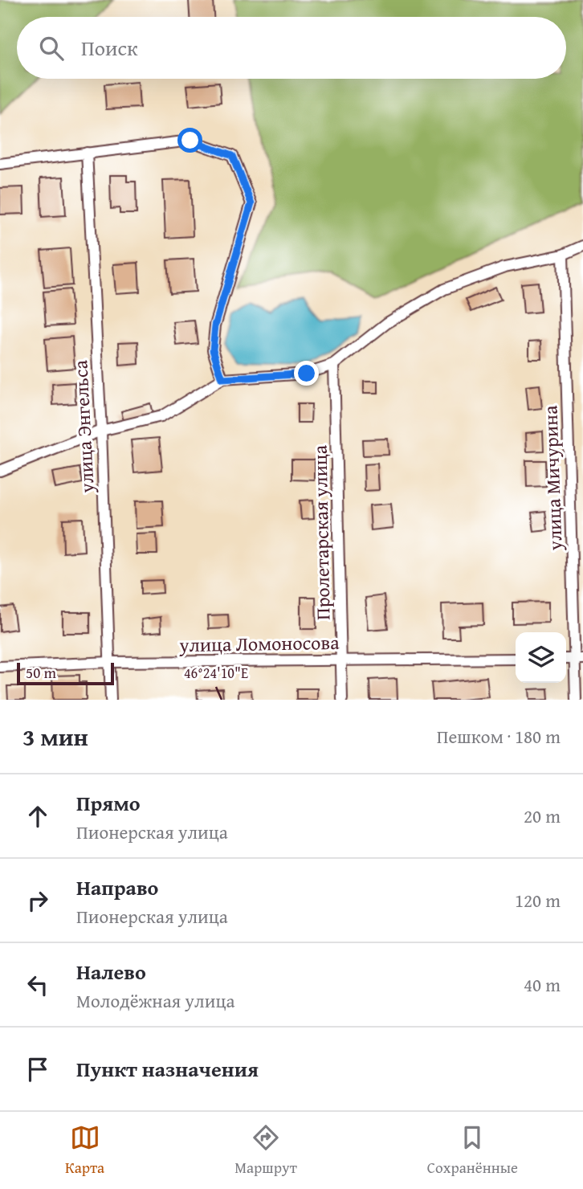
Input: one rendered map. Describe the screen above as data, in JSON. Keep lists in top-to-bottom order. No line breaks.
{"streets":{"street":["улица Энгельса","улица Мичурина","Пролетарская улица","улица Ломоносова"]},"crossings":[["улица Энгельса","улица Ломоносова"],["Пролетарская улица","улица Ломоносова"]],"scale_bar":"50 m","page":{"search":"Поиск","scale":"50 m","heading":["3 мин","Пешком · 180 m"],"list":[["Прямо","Пионерская улица","20 m"],["Направо","Пионерская улица","120 m"],["Налево","Молодёжная улица","40 m"],"Пункт назначения"],"nav":["Карта","Маршрут","Сохранённые"]},"coordinates":["46°24'10\"E"]}
